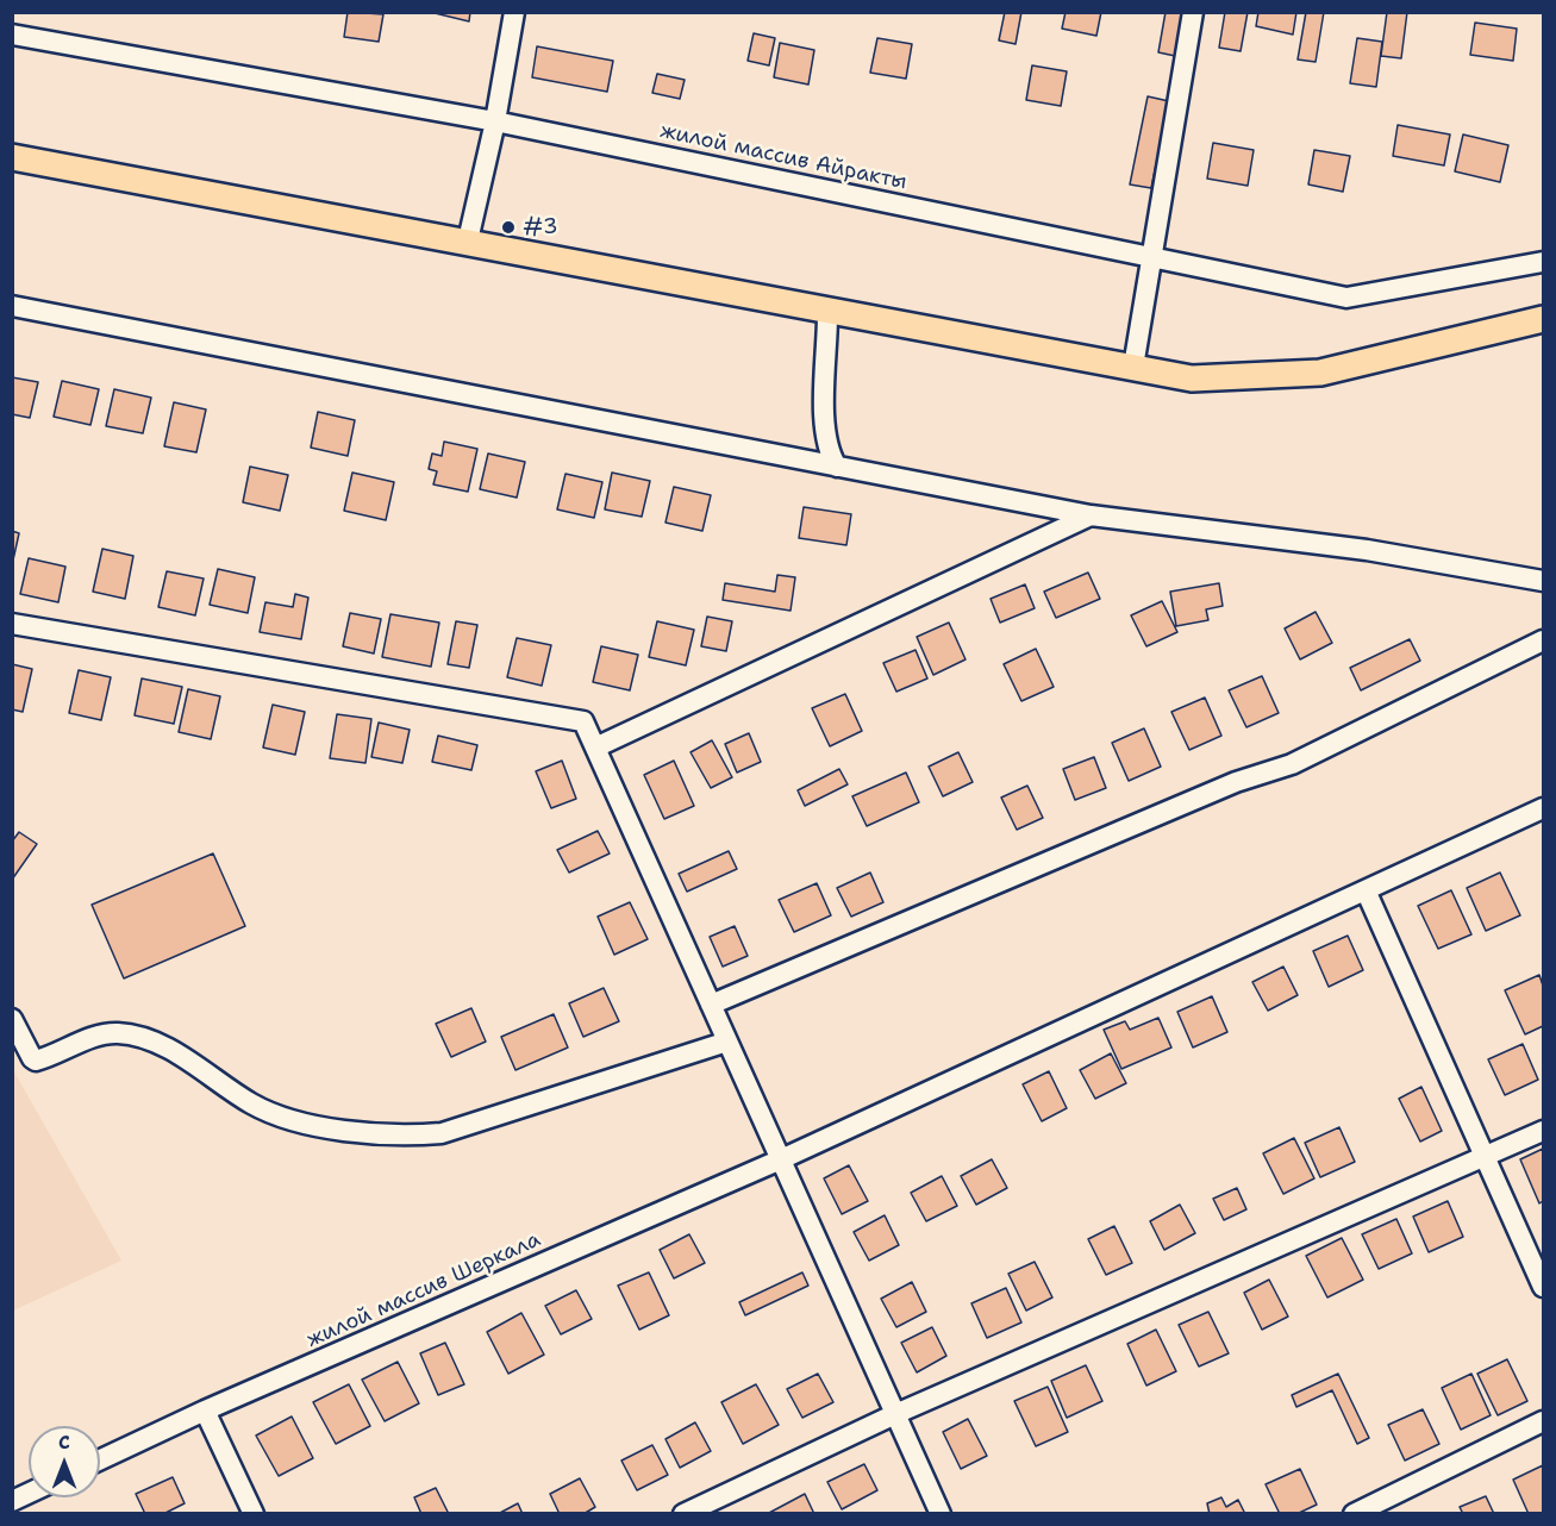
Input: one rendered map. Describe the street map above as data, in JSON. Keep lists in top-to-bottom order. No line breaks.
{"streets":{"street":["жилой массив Айракты","жилой массив Шеркала"]},"places":["#3"],"north":"top"}
